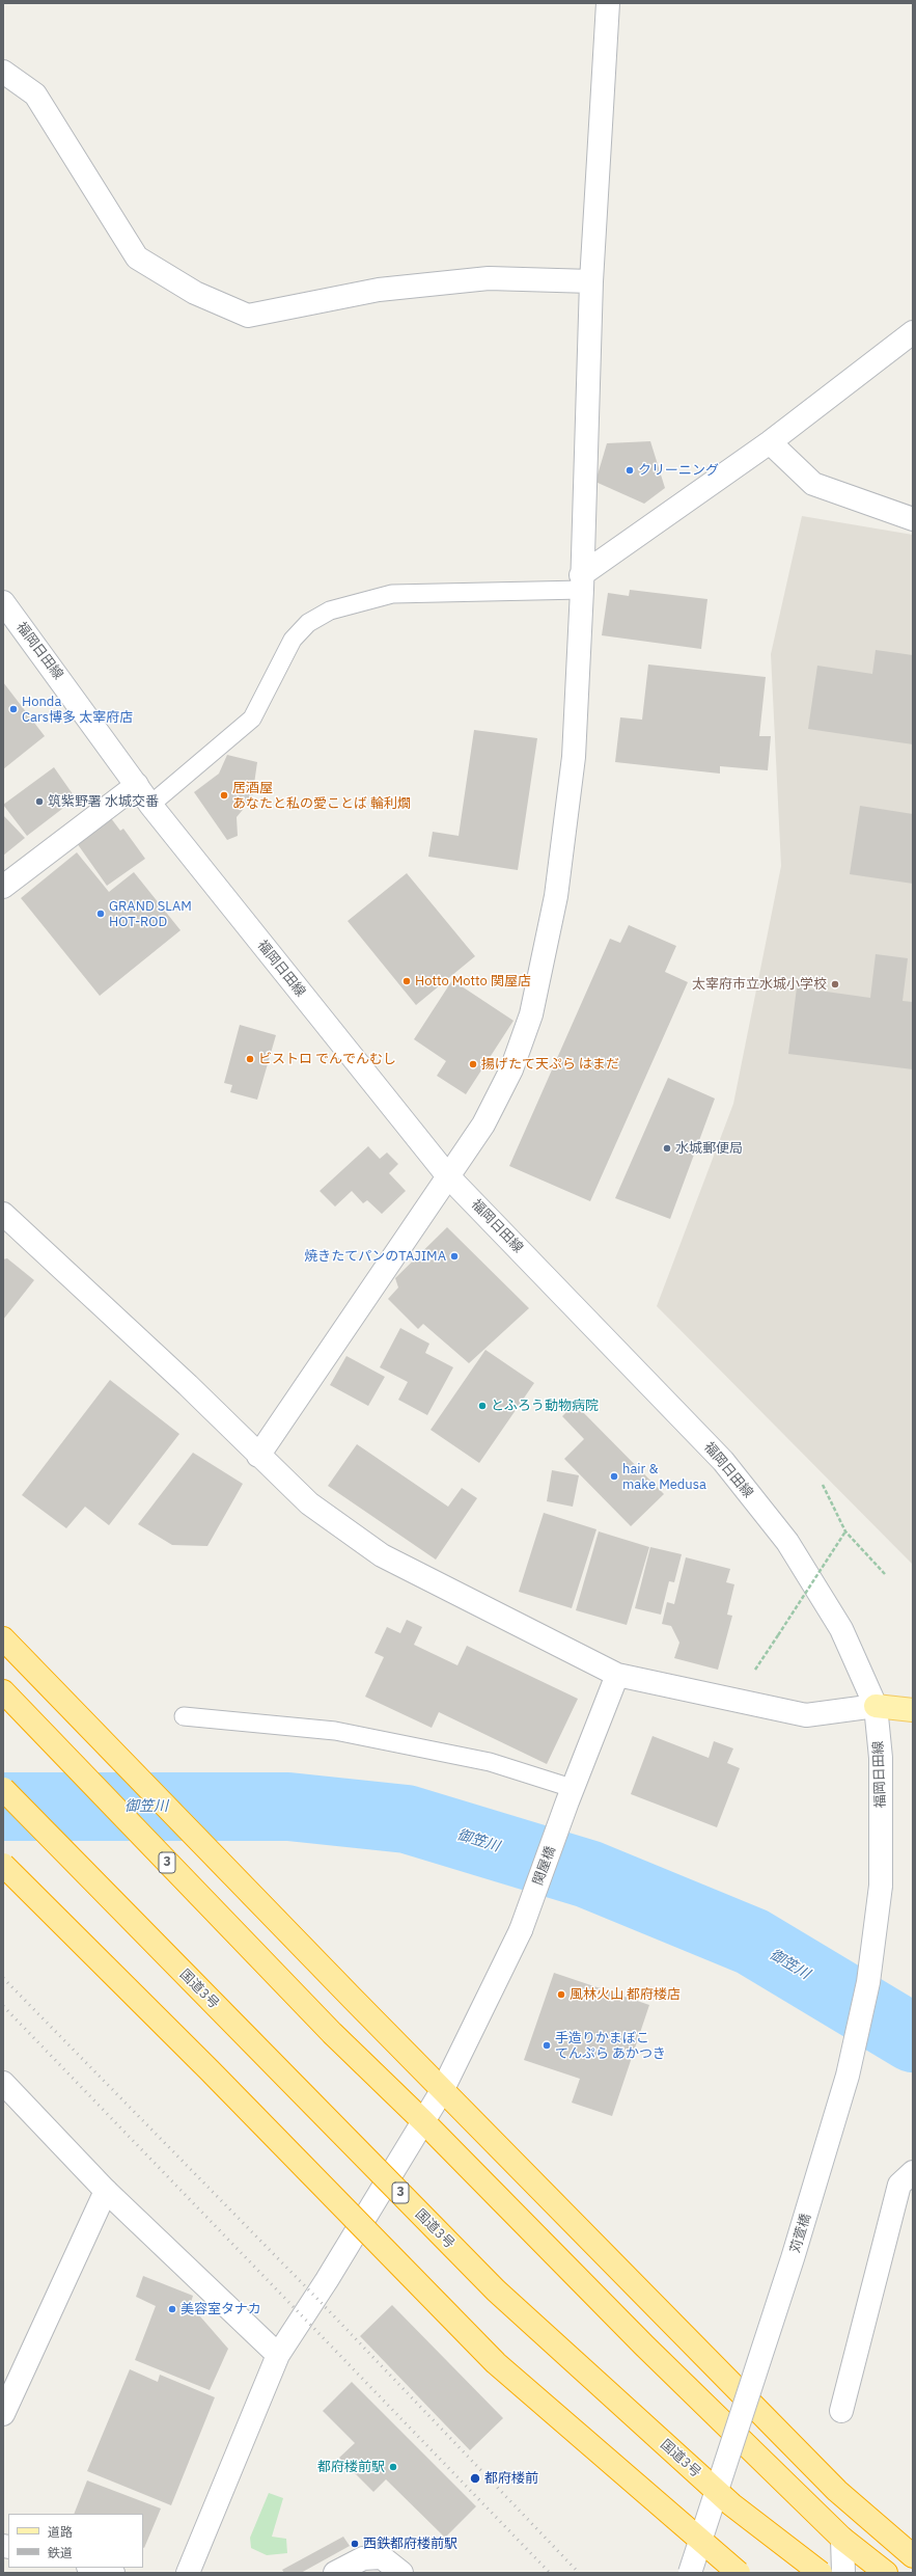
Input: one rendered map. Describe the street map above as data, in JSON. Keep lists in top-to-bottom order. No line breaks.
{"streets":{"highway":["3","国道3号"],"street":["福岡日田線","関屋橋","苅萱橋"]},"crossings":[["福岡日田線","苅萱橋"],["3","関屋橋"]],"water":["御笠川"],"places":["クリーニング","Honda Cars博多 太宰府店","居酒屋 あなたと私の愛ことば 輪利燗","筑紫野署 水城交番","GRAND SLAM HOT-ROD","Hotto Motto 関屋店","太宰府市立水城小学校","ビストロ でんでんむし","揚げたて天ぷら はまだ","水城郵便局","焼きたてパンのTAJIMA","とふろう動物病院","hair & make Medusa","風林火山 都府楼店","手造りかまぼこ てんぷら あかつき","美容室タナカ","都府楼前駅","都府楼前","西鉄都府楼前駅"],"legend":["道路","鉄道"]}
